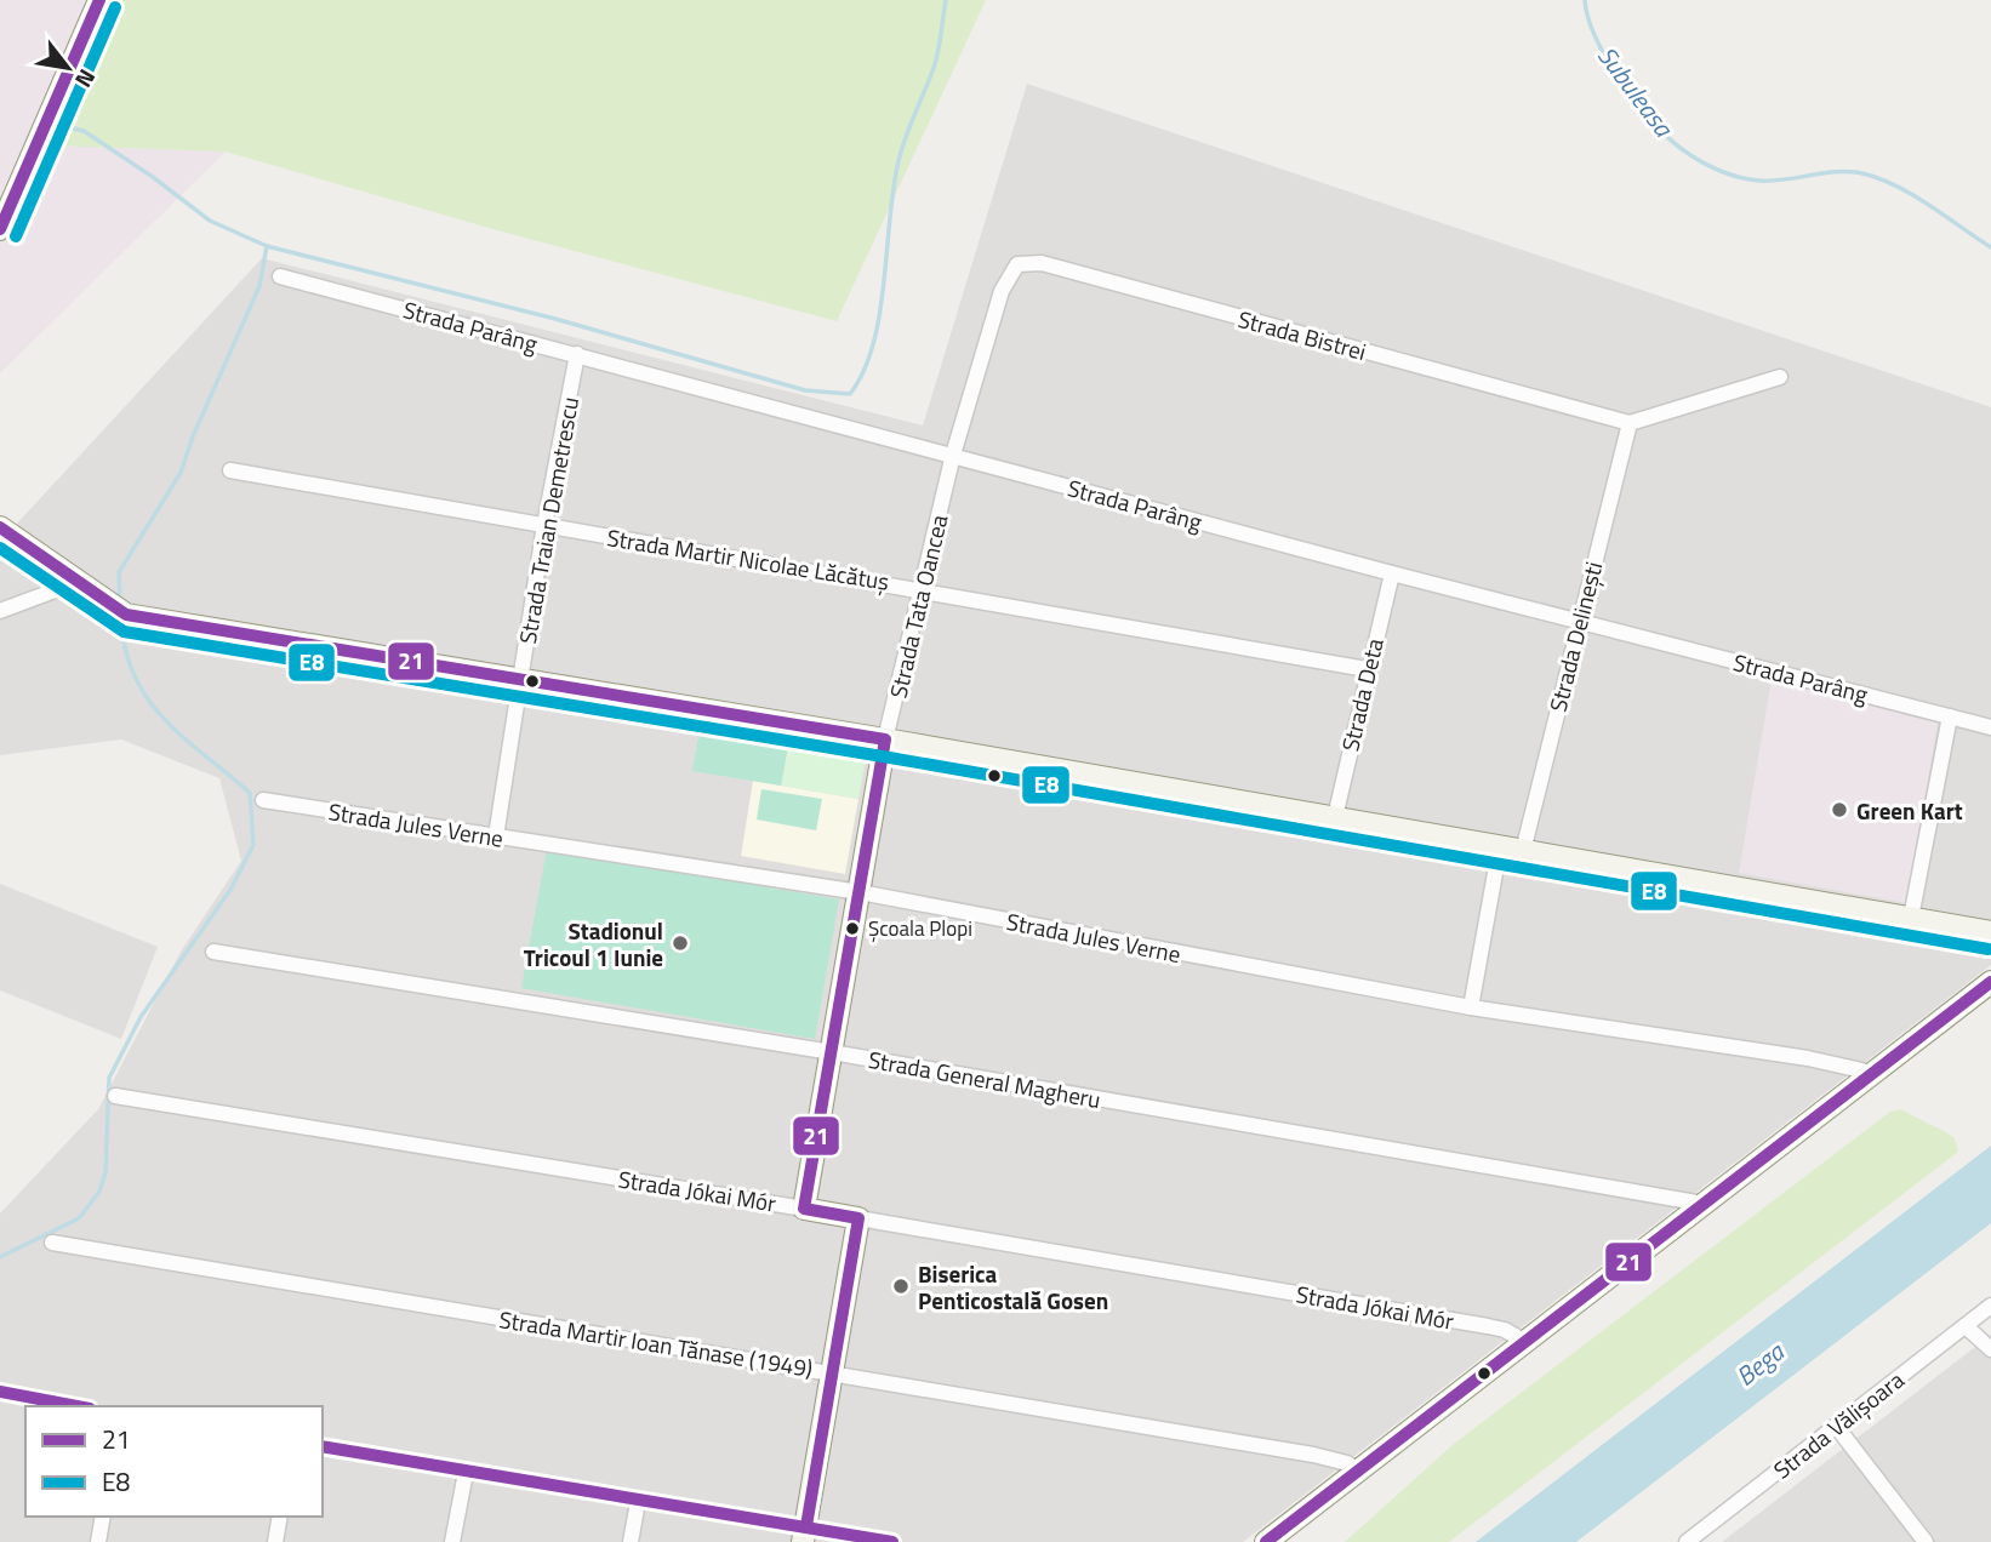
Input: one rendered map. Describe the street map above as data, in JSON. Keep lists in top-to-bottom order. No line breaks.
{"streets":{"street":["Strada Parâng","Strada Bistrei","Strada Traian Demetrescu","Strada Martir Nicolae Lăcătuș","Strada Tata Oancea","Strada Delinești","Strada Deta","Strada Jules Verne","Strada General Magheru","Strada Jókai Mór","Strada Martir Ioan Tănase (1949)","Strada Vălișoara"]},"crossings":[["Strada Parâng","Strada Bistrei"],["Strada Parâng","Strada Traian Demetrescu"],["Strada Parâng","Strada Tata Oancea"],["Strada Parâng","Strada Delinești"],["Strada Parâng","Strada Deta"],["Strada Bistrei","Strada Tata Oancea"],["Strada Bistrei","Strada Delinești"],["Strada Traian Demetrescu","Strada Martir Nicolae Lăcătuș"],["Strada Traian Demetrescu","Strada Jules Verne"],["Strada Martir Nicolae Lăcătuș","Strada Tata Oancea"],["Strada Martir Nicolae Lăcătuș","Strada Deta"],["Strada Tata Oancea","Strada Jules Verne"],["Strada Tata Oancea","Strada General Magheru"],["Strada Tata Oancea","Strada Jókai Mór"]],"water":["Subuleasa","Bega"],"places":["Green Kart","Școala Plopi","Stadionul Tricoul 1 Iunie","Biserica Penticostală Gosen"],"lines":["transit line 21","transit line E8"],"legend":["21","E8"],"north":"bottom right"}
